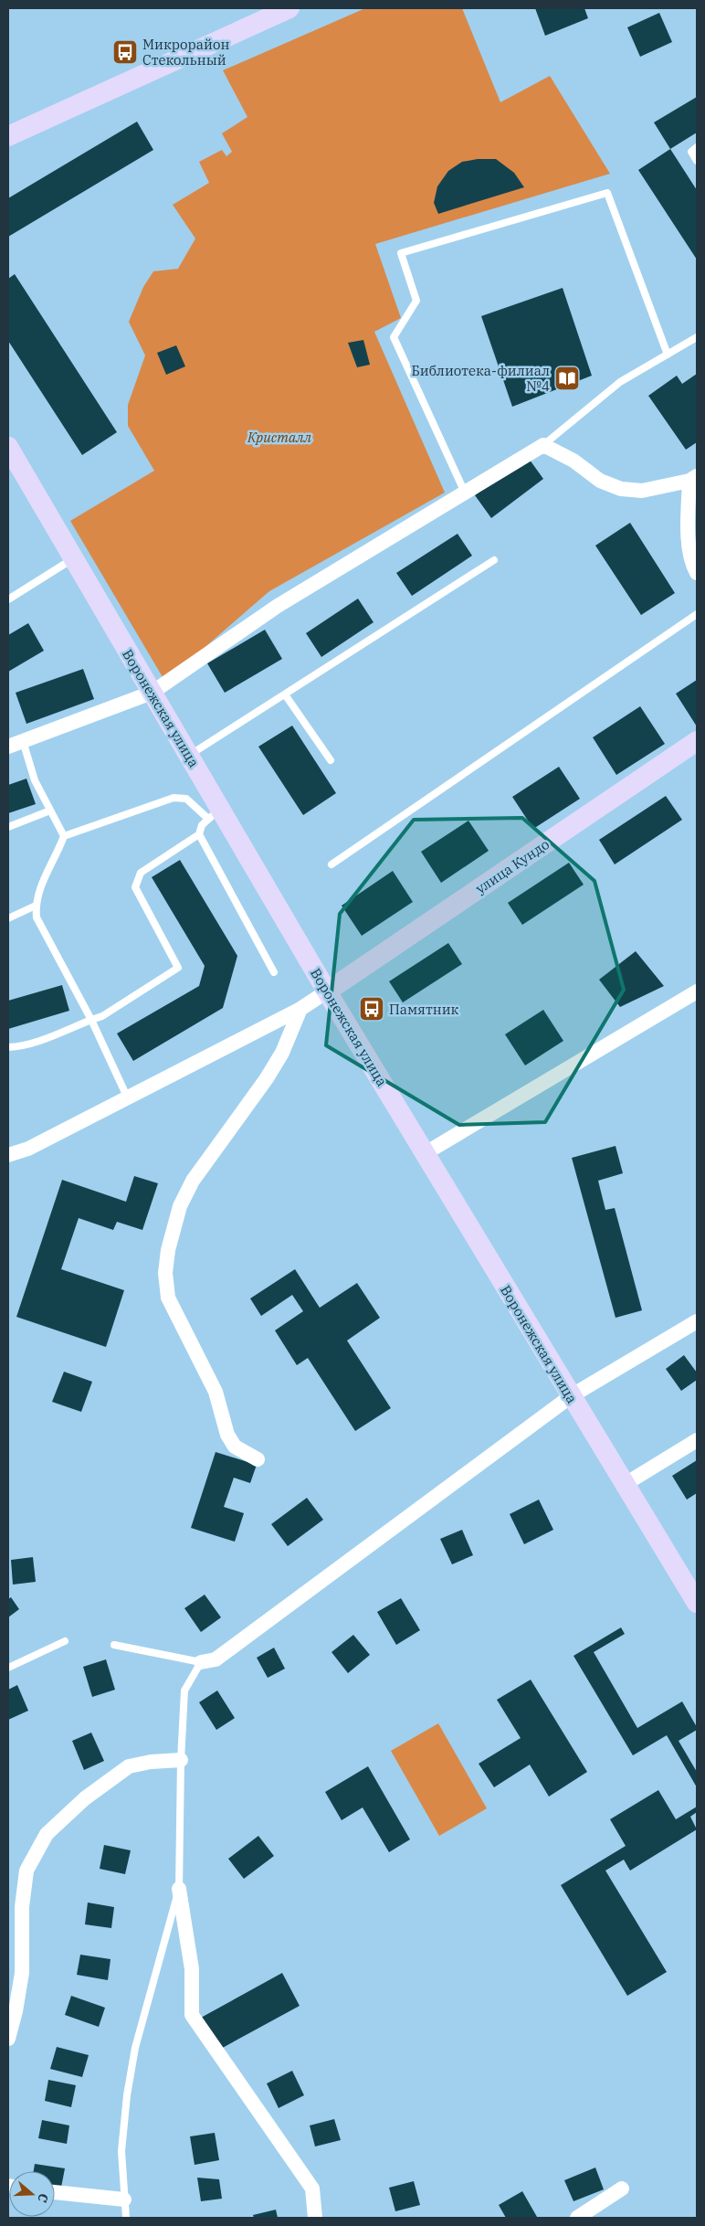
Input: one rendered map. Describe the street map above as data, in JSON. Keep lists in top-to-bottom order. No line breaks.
{"streets":{"street":["Воронежская улица","улица Кундо"]},"crossings":[["Воронежская улица","улица Кундо"]],"parks":["Кристалл"],"places":{"bus stop":["Микрорайон Стекольный","Памятник"],"library":["Библиотека-филиал №4"]},"north":"right"}
